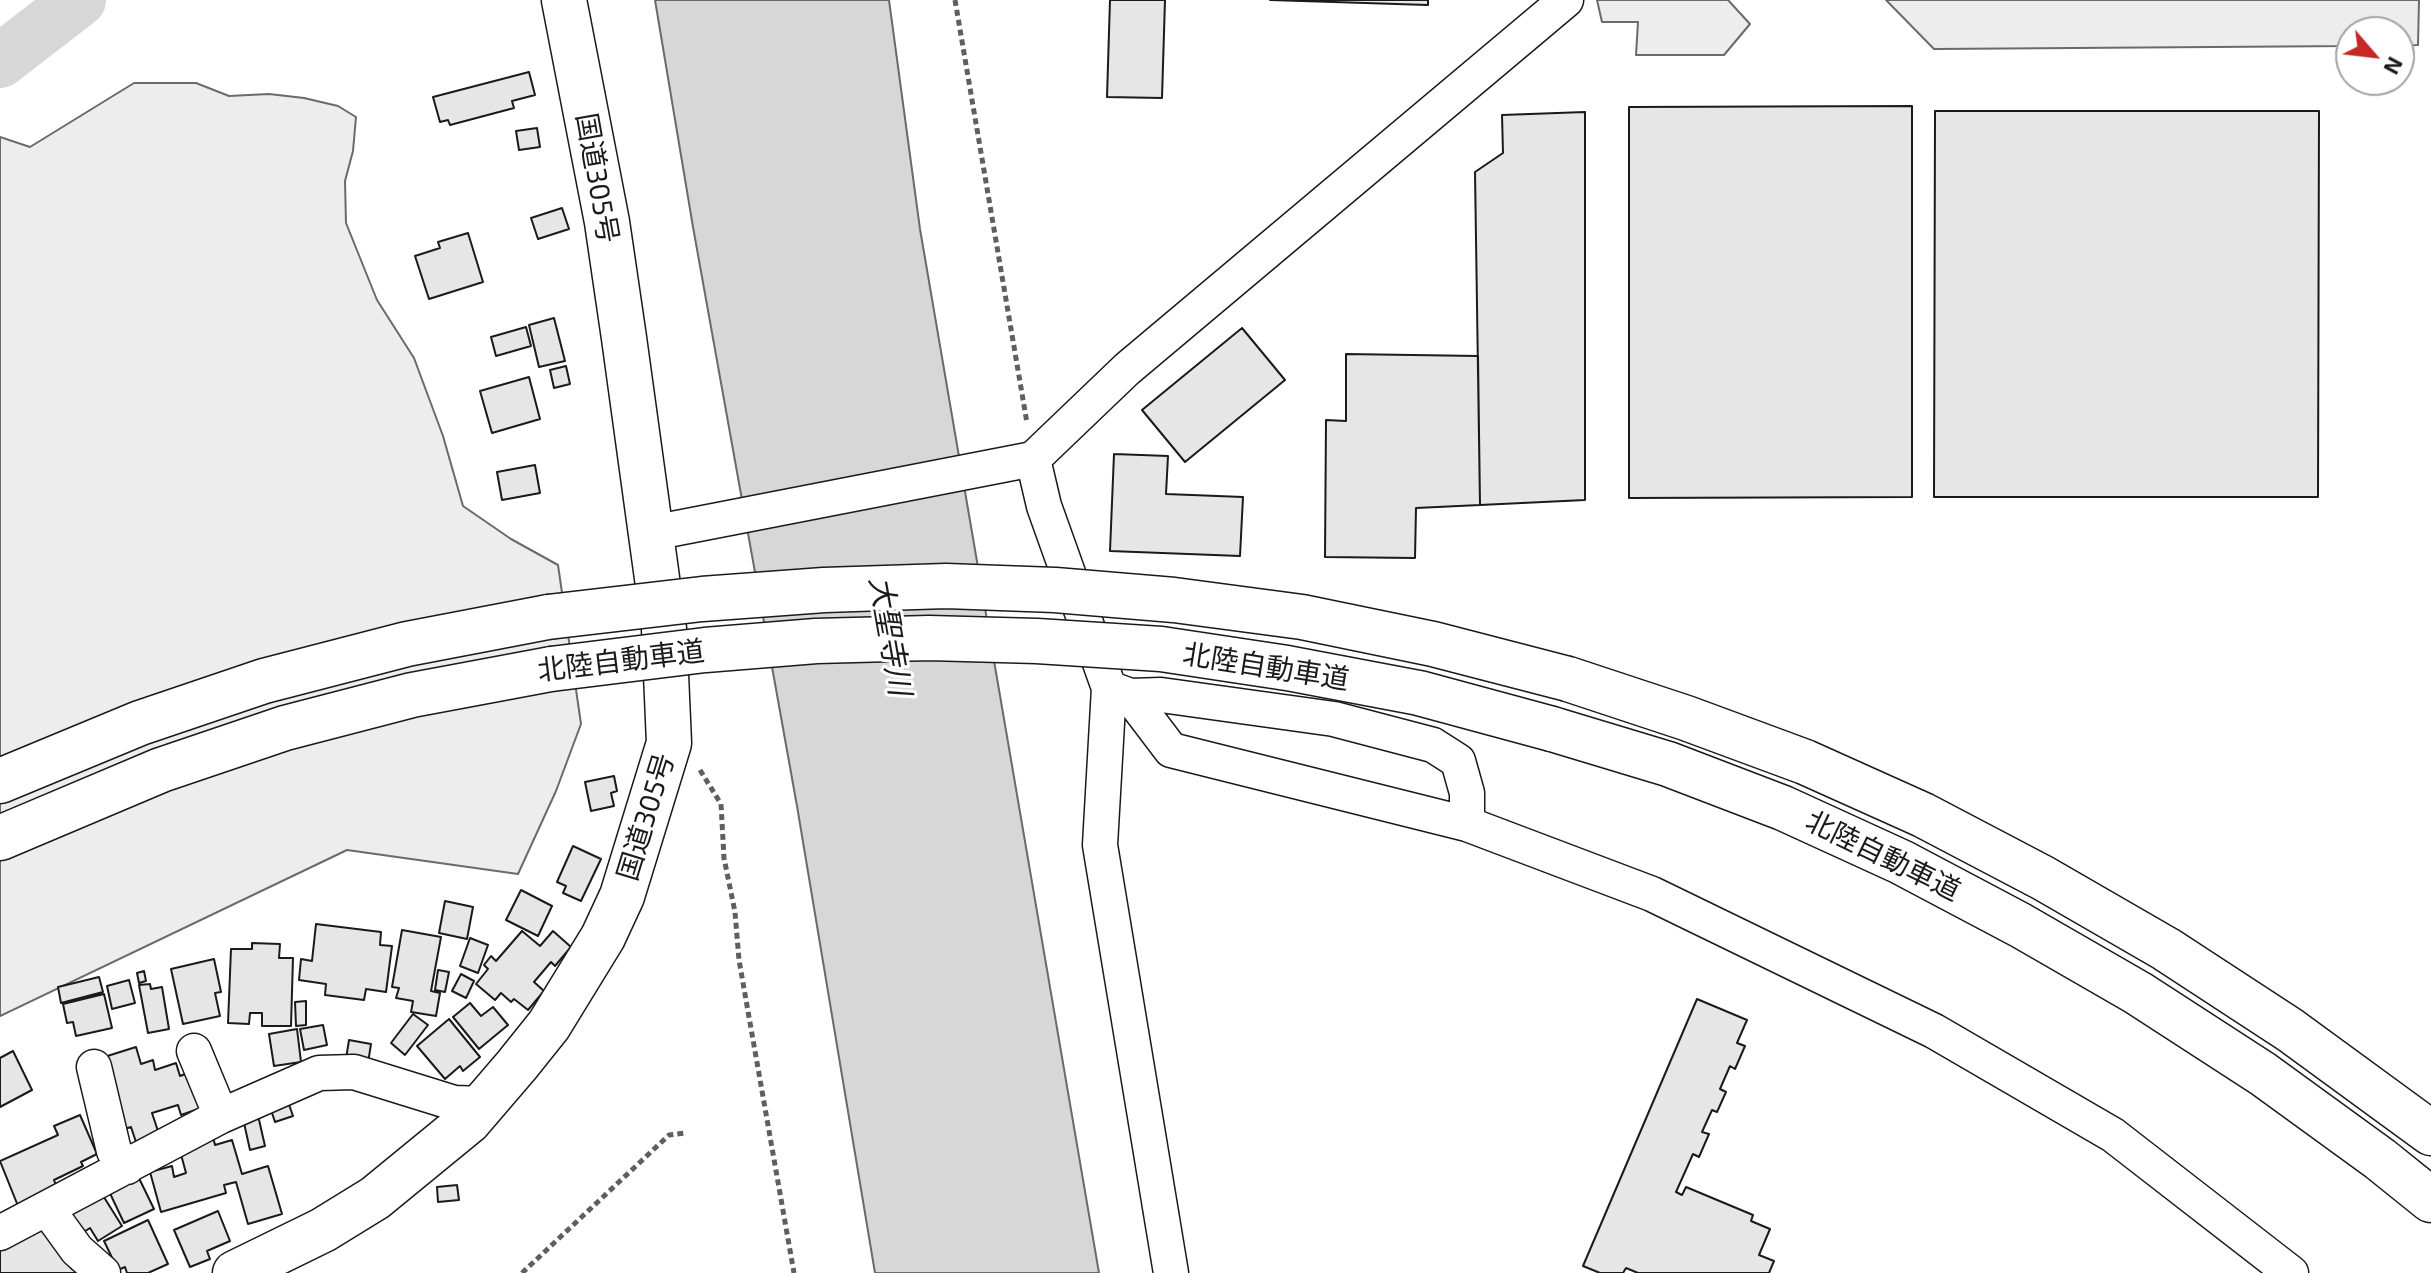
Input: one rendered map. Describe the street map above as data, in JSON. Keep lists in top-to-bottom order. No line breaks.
{"streets":{"highway":["国道305号","北陸自動車道"]},"water":["大聖寺川"],"north":"bottom right"}
